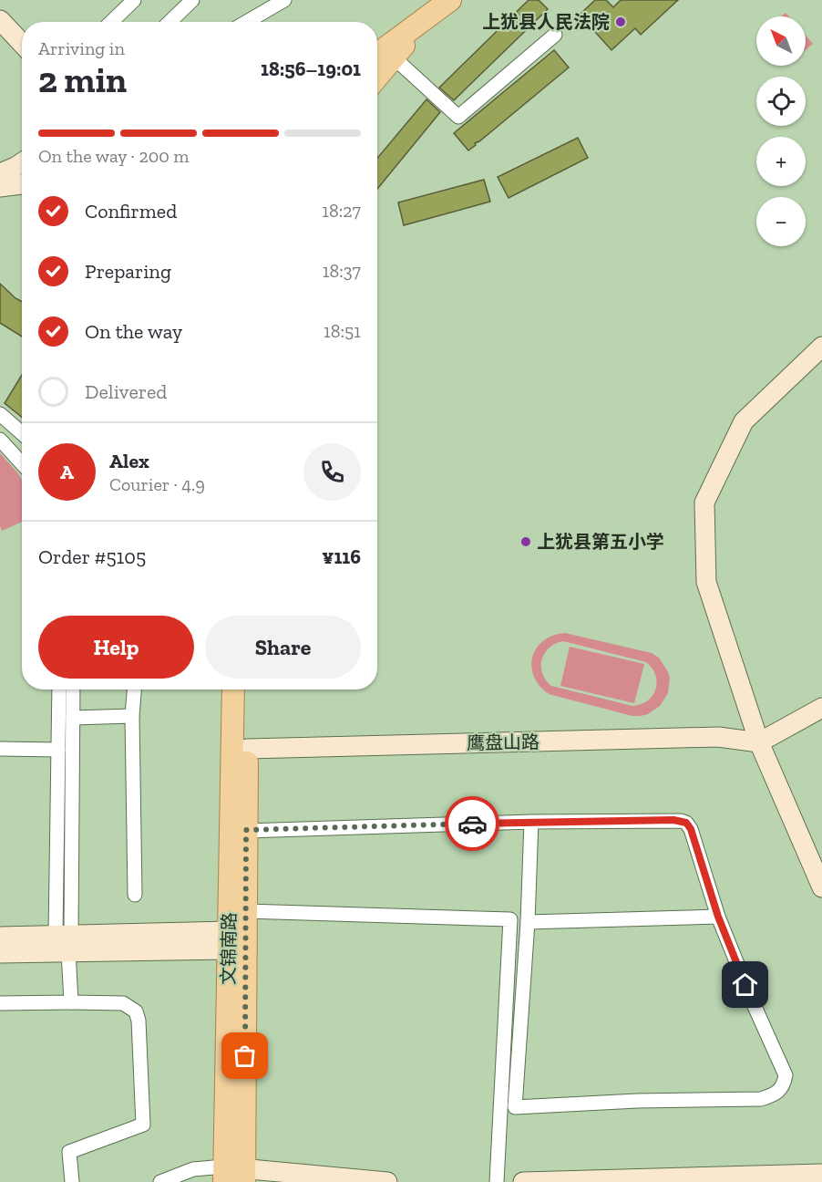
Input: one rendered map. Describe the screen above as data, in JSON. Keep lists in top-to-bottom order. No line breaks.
{"streets":{"main road":["文锦南路"],"street":["鹰盘山路"]},"crossings":[["鹰盘山路","文锦南路"]],"places":["上犹县人民法院","上犹县第五小学"],"north":"top left","page":{"map_buttons":["+","−"],"heading":["2 min","Arriving in","18:56–19:01"],"panel":["Alex","Courier · 4.9","Order #5105","¥116"],"bar":"On the way · 200 m","list":[["Confirmed","18:27"],["Preparing","18:37"],["On the way","18:51"],"Delivered"],"round":"A","buttons":["Help","Share"]}}
